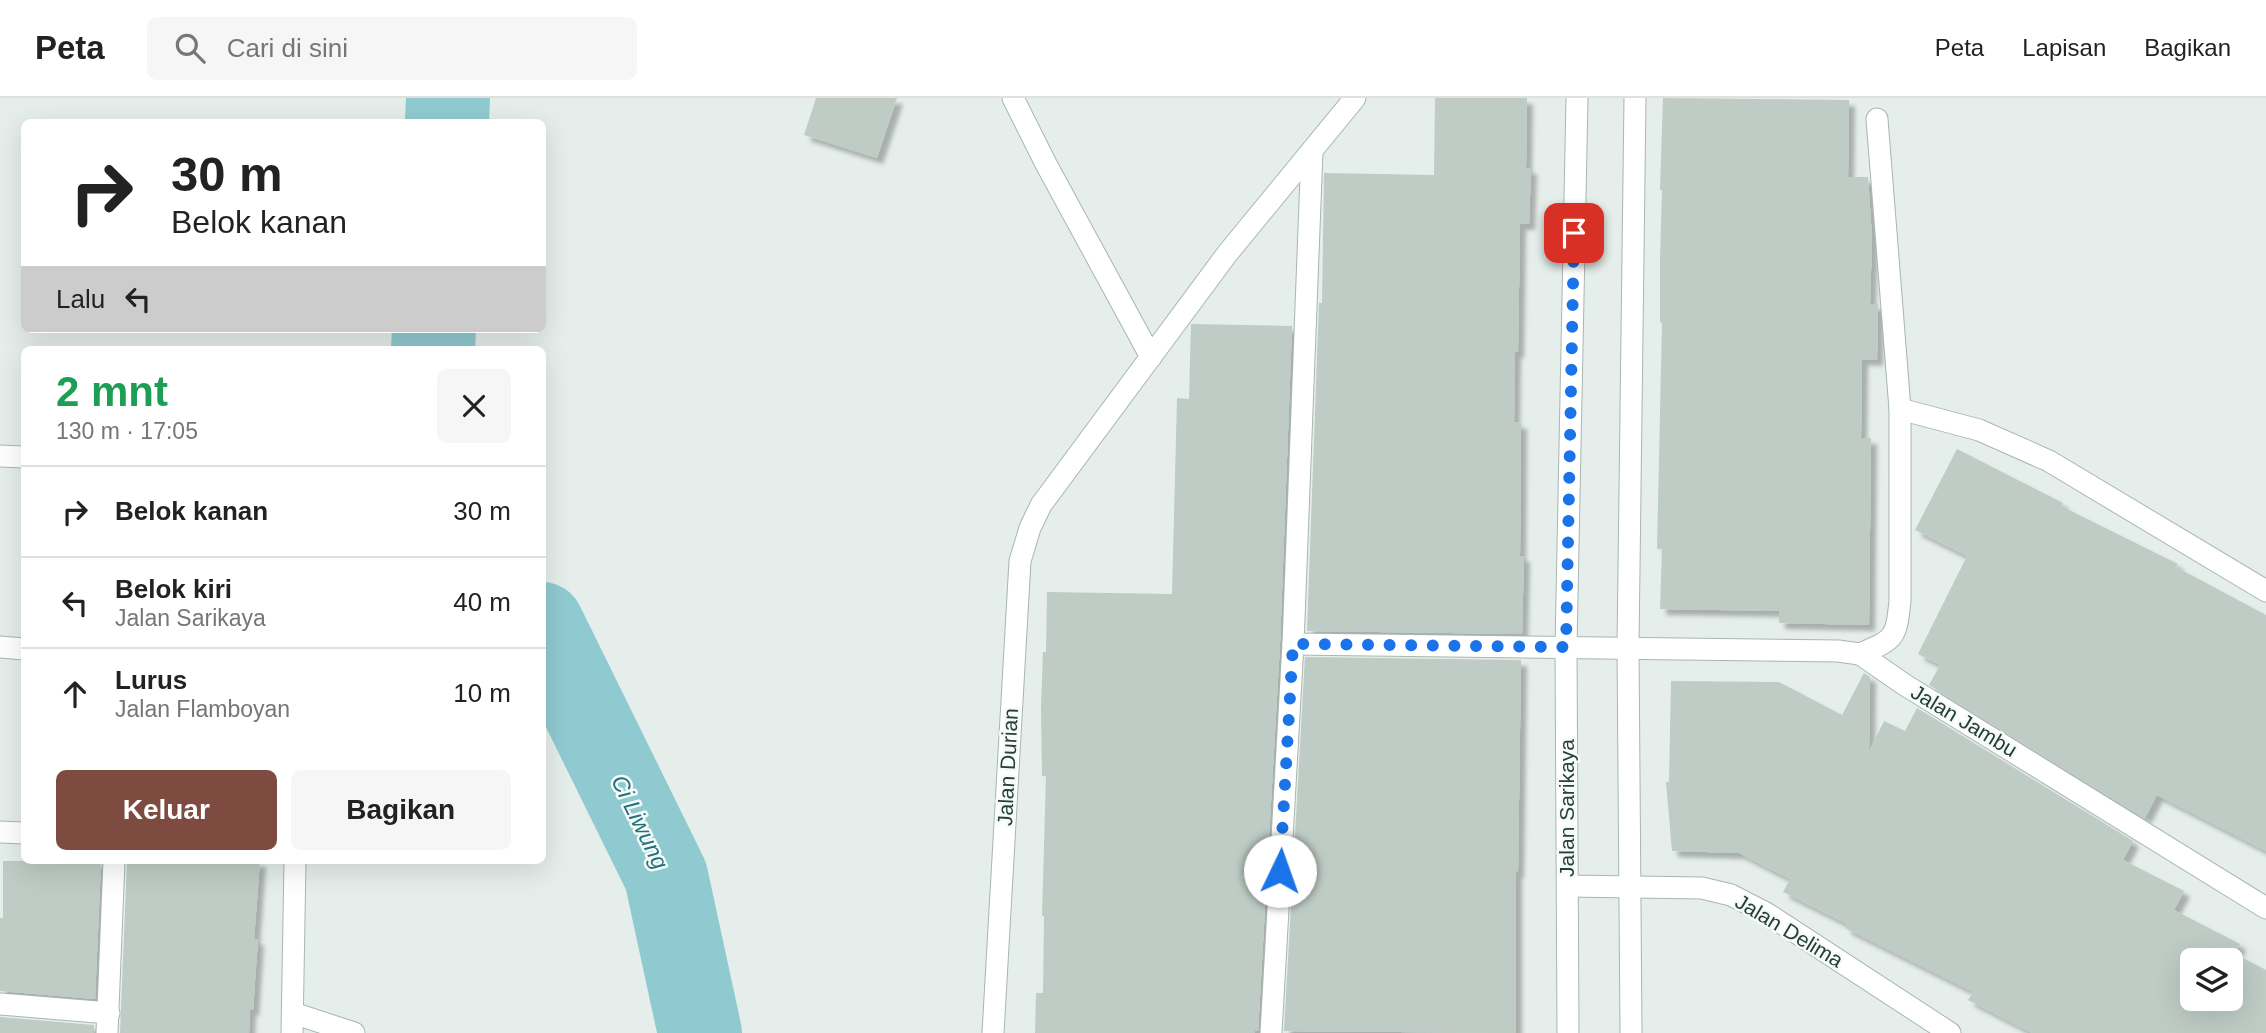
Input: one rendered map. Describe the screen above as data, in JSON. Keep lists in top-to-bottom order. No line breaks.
{"streets":{"street":["Jalan Jambu","Jalan Durian","Jalan Sarikaya","Jalan Delima"]},"crossings":[["Jalan Jambu","Jalan Sarikaya"],["Jalan Sarikaya","Jalan Delima"]],"water":["Ci Liwung"],"page":{"header":"Peta","search":"Cari di sini","nav":["Peta","Lapisan","Bagikan"],"turn":["30 m","Belok kanan"],"then":"Lalu","heading":["2 mnt","130 m · 17:05"],"list":[{"name":"Belok kanan","value":"30 m"},{"name":"Belok kiri","note":"Jalan Sarikaya","value":"40 m"},{"name":"Lurus","note":"Jalan Flamboyan","value":"10 m"}],"buttons":["Keluar","Bagikan"]}}
